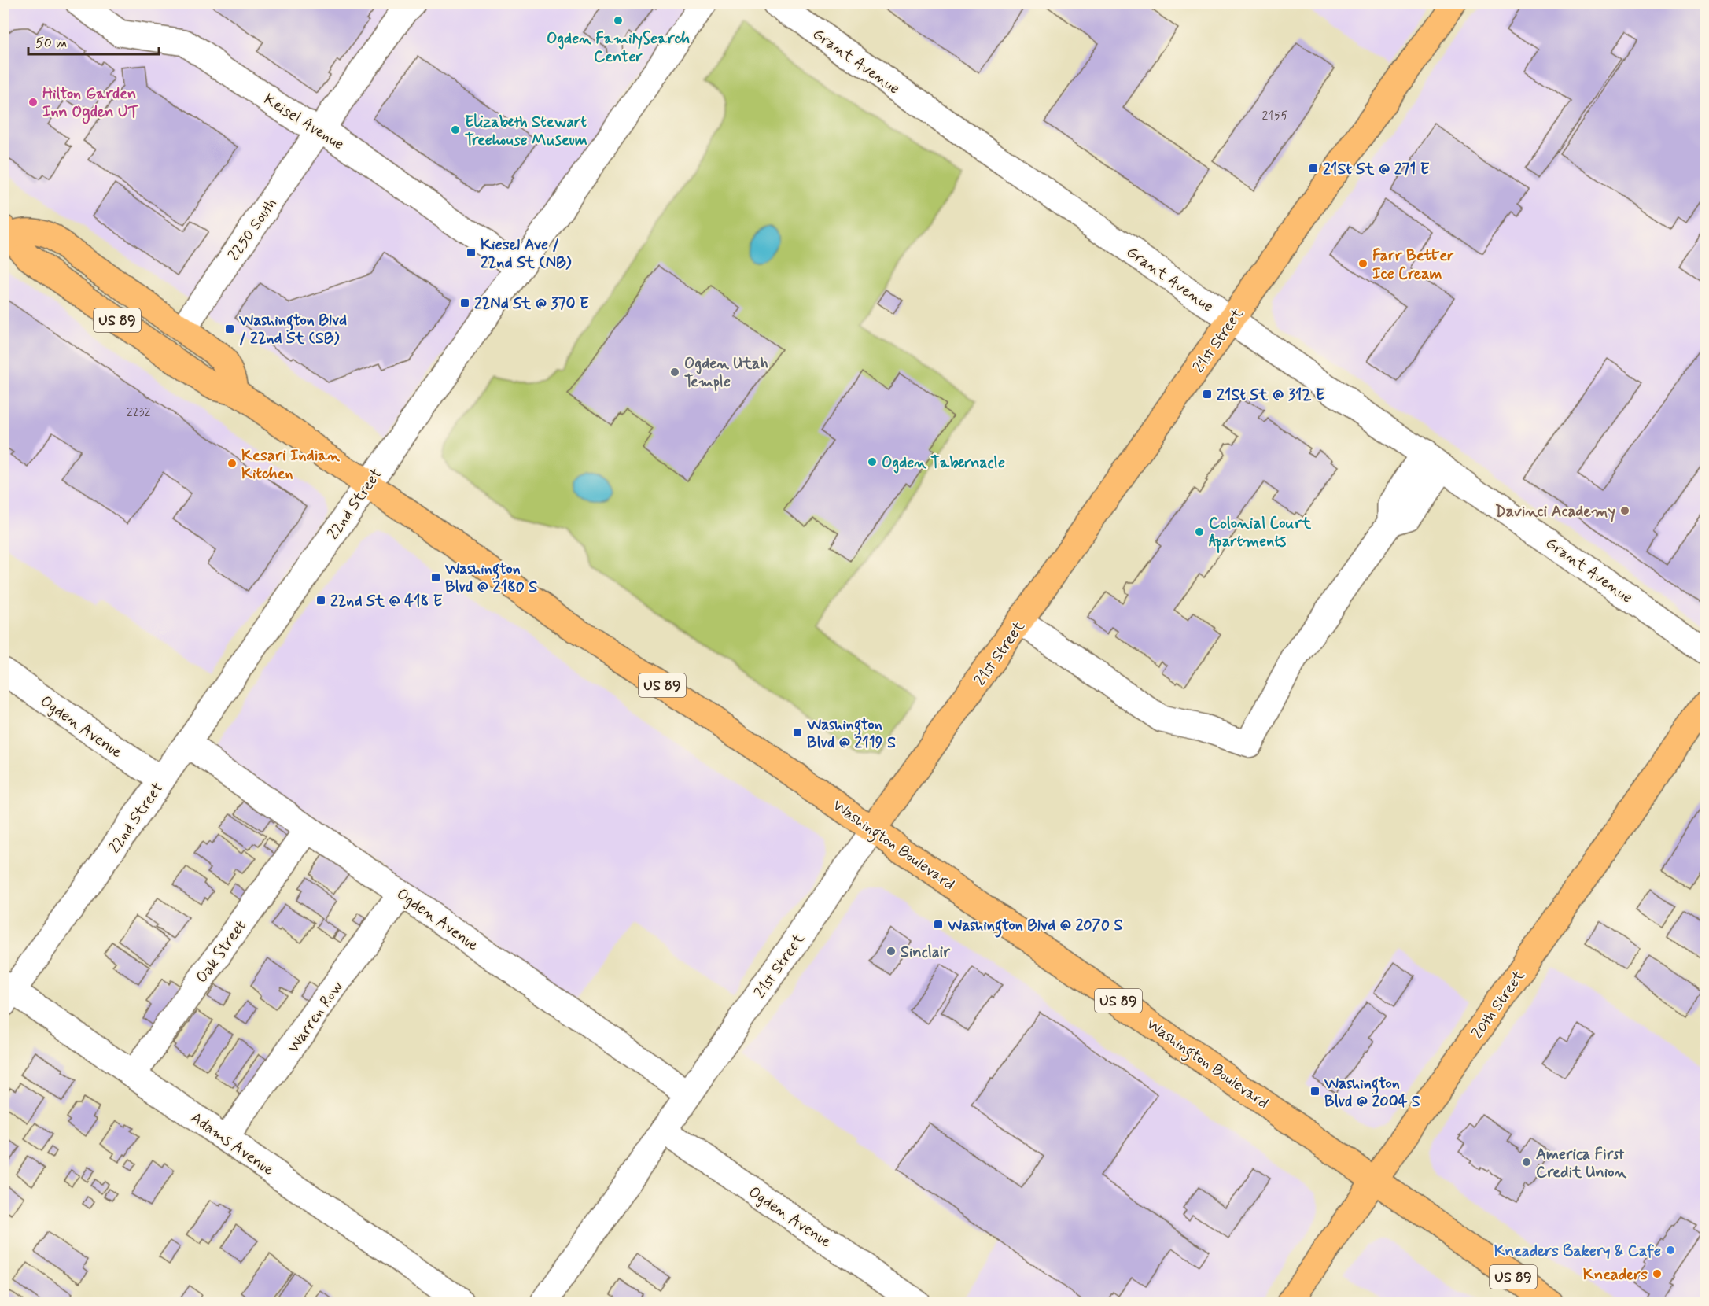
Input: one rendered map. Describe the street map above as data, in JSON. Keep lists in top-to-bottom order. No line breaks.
{"streets":{"main road":["US 89","21st Street","Washington Boulevard","20th Street"],"street":["Grant Avenue","Keisel Avenue","2250 South","22nd Street","Ogden Avenue","Oak Street","Warren Row","Adams Avenue"]},"crossings":[["Grant Avenue","21st Street"],["Keisel Avenue","2250 South"],["Keisel Avenue","22nd Street"],["2250 South","Washington Boulevard"],["21st Street","Ogden Avenue"],["21st Street","Washington Boulevard"],["22nd Street","Ogden Avenue"],["22nd Street","Washington Boulevard"],["22nd Street","Adams Avenue"],["Ogden Avenue","Oak Street"],["Ogden Avenue","Warren Row"],["Washington Boulevard","20th Street"],["Oak Street","Adams Avenue"],["Warren Row","Adams Avenue"]],"places":{"other":["Ogden FamilySearch Center","Hilton Garden Inn Ogden UT","Elizabeth Stewart Treehouse Museum","Farr Better Ice Cream","Ogden Utah Temple","Ogden Tabernacle","Kesari Indian Kitchen","Davinci Academy","Colonial Court Apartments","Sinclair","America First Credit Union","Kneaders Bakery & Cafe","Kneaders"],"transit":["21St St @ 271 E","Kiesel Ave / 22nd St (NB)","22Nd St @ 370 E","Washington Blvd / 22nd St (SB)","21St St @ 312 E","Washington Blvd @ 2180 S","22nd St @ 418 E","Washington Blvd @ 2119 S","Washington Blvd @ 2070 S","Washington Blvd @ 2004 S"]},"house_numbers":["2155","2232"],"scale_bar":"50 m"}
